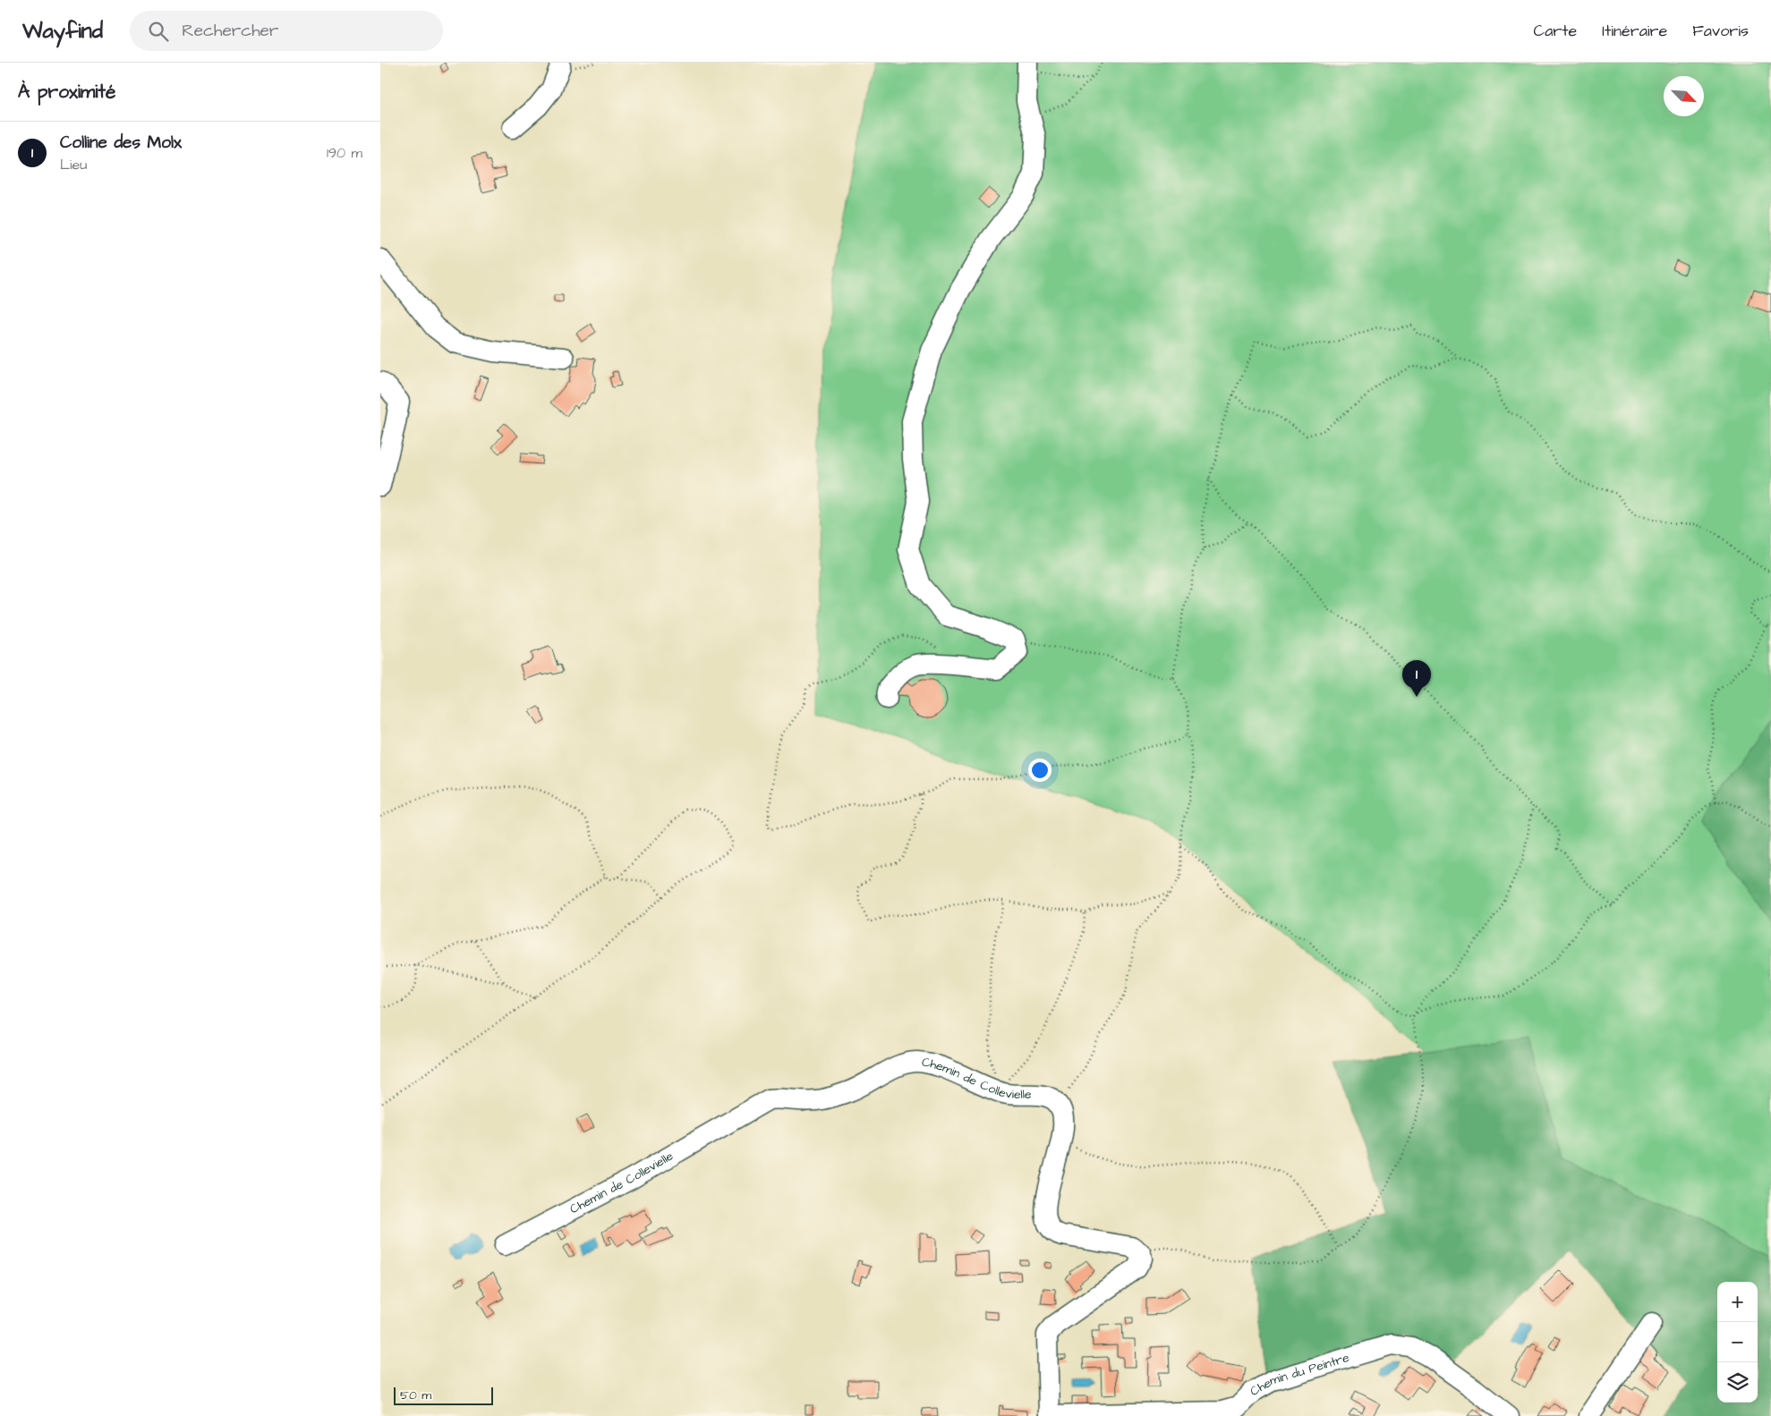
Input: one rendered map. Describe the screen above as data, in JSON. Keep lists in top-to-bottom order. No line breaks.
{"streets":{"street":["Chemin de Collevielle","Chemin du Peintre"]},"scale_bar":"50 m","north":"bottom right","page":{"header":"Wayfind","search":"Rechercher","nav":["Carte","Itinéraire","Favoris"],"heading":"À proximité","list":[{"mark":"1","name":"Colline des Molx","note":"Lieu","value":"190 m"}],"pins":"1","map_buttons":["+","−"],"scale":"50 m"}}
